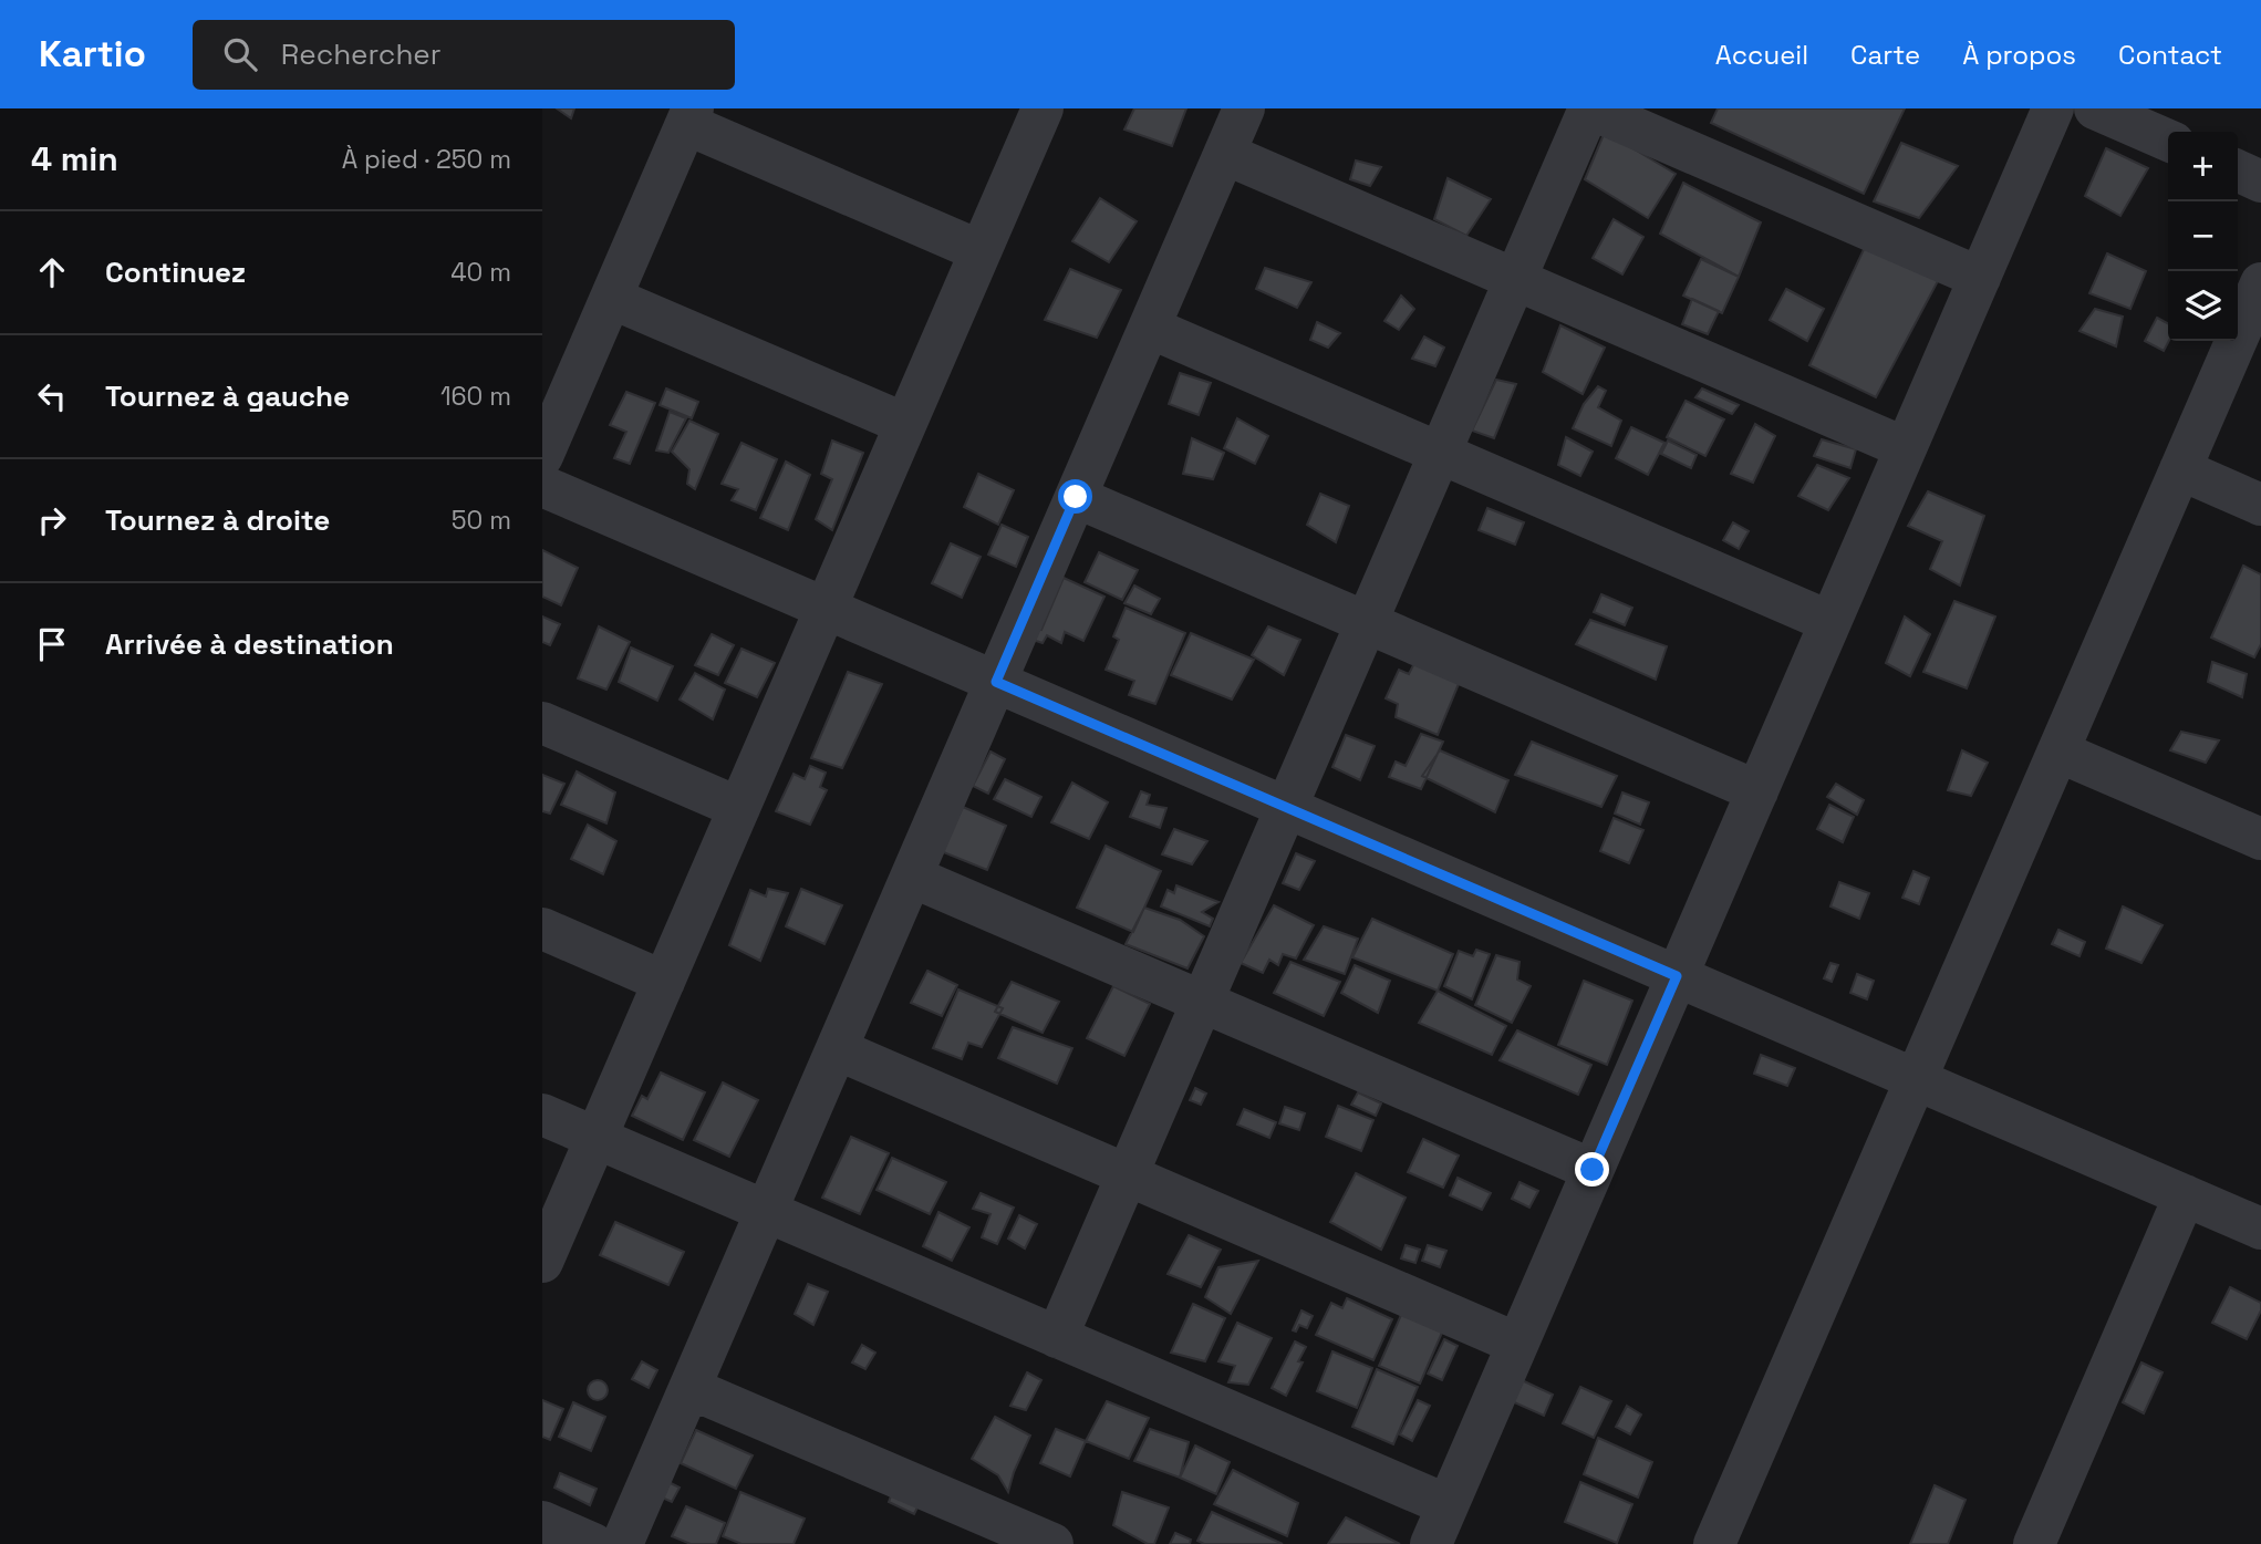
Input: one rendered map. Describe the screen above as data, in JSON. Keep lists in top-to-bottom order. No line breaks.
{"page":{"header":"Kartio","search":"Rechercher","nav":["Accueil","Carte","À propos","Contact"],"heading":["4 min","À pied · 250 m"],"map_buttons":["+","−"],"list":[["Continuez","40 m"],["Tournez à gauche","160 m"],["Tournez à droite","50 m"],"Arrivée à destination"]}}
